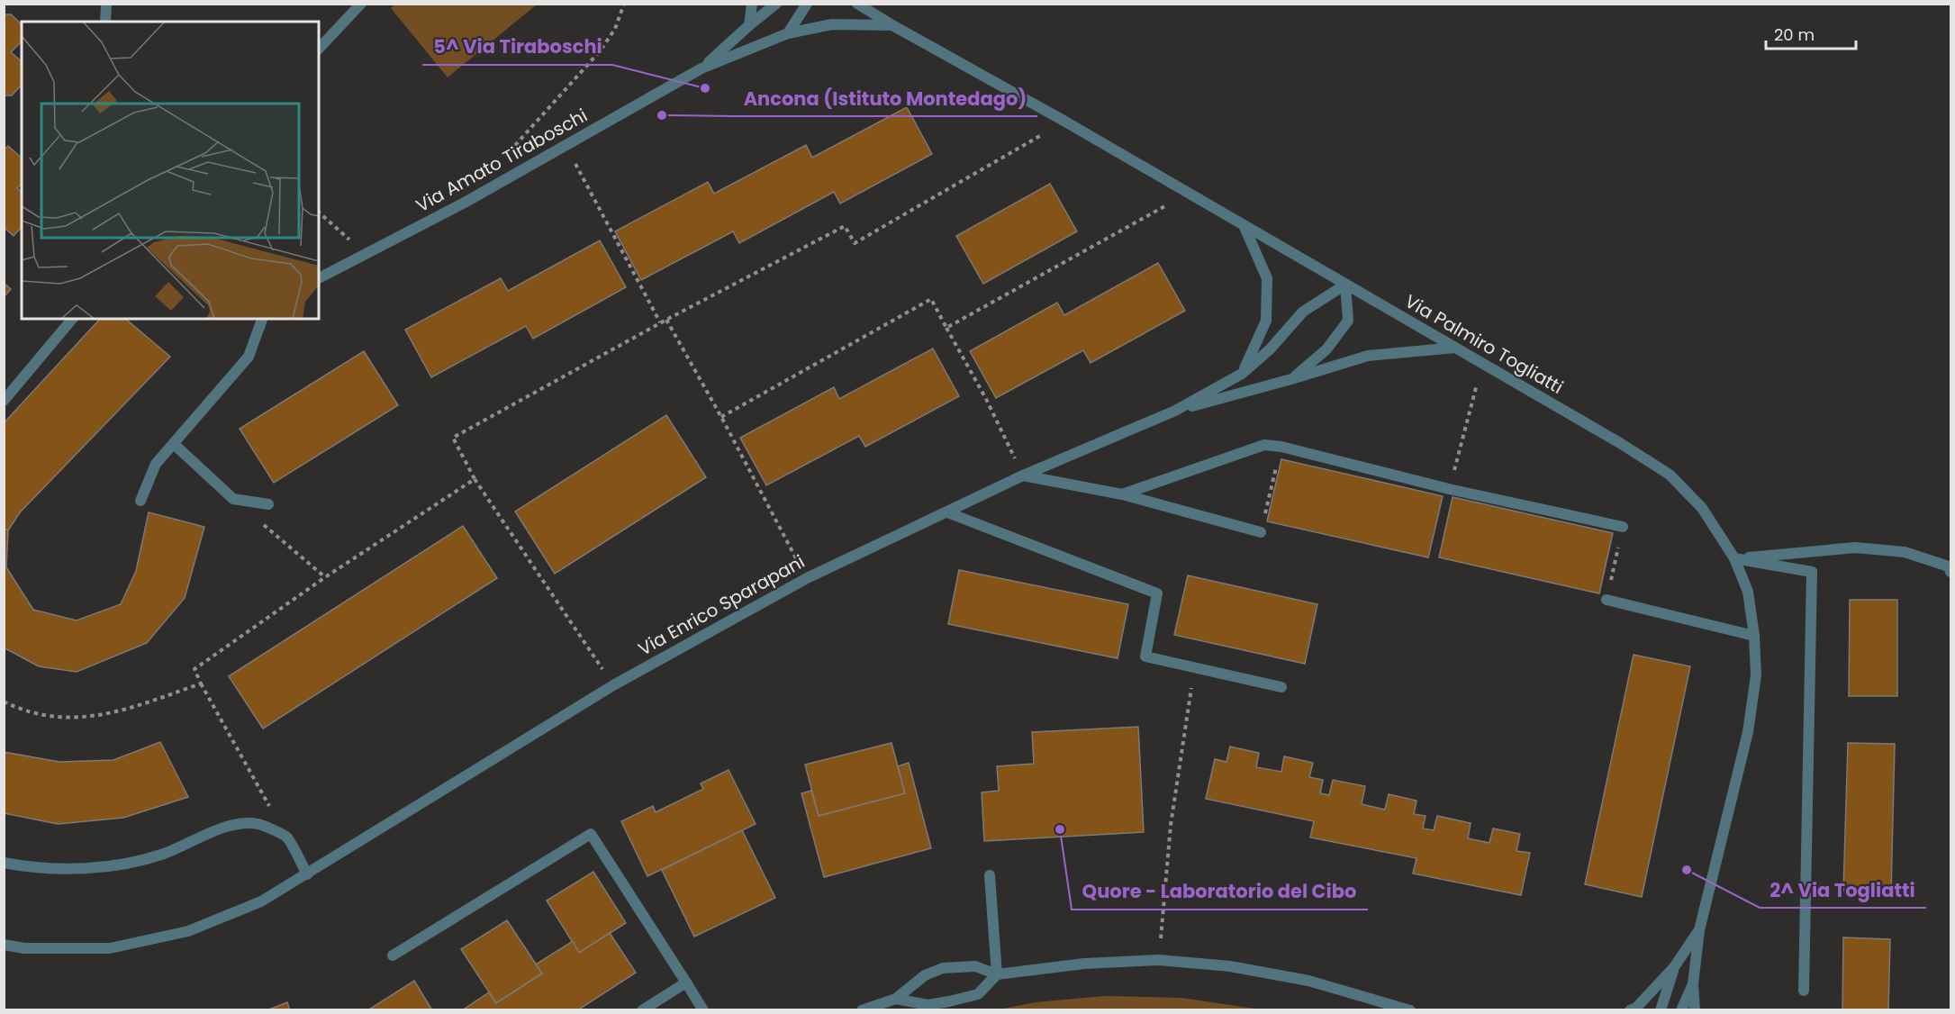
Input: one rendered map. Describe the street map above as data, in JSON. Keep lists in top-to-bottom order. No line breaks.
{"streets":{"street":["Via Amato Tiraboschi","Via Palmiro Togliatti","Via Enrico Sparapani"]},"crossings":[["Via Amato Tiraboschi","Via Palmiro Togliatti"],["Via Palmiro Togliatti","Via Enrico Sparapani"]],"places":["5^ Via Tiraboschi","Ancona (Istituto Montedago)","Quore - Laboratorio del Cibo","2^ Via Togliatti"],"scale_bar":"20 m"}
